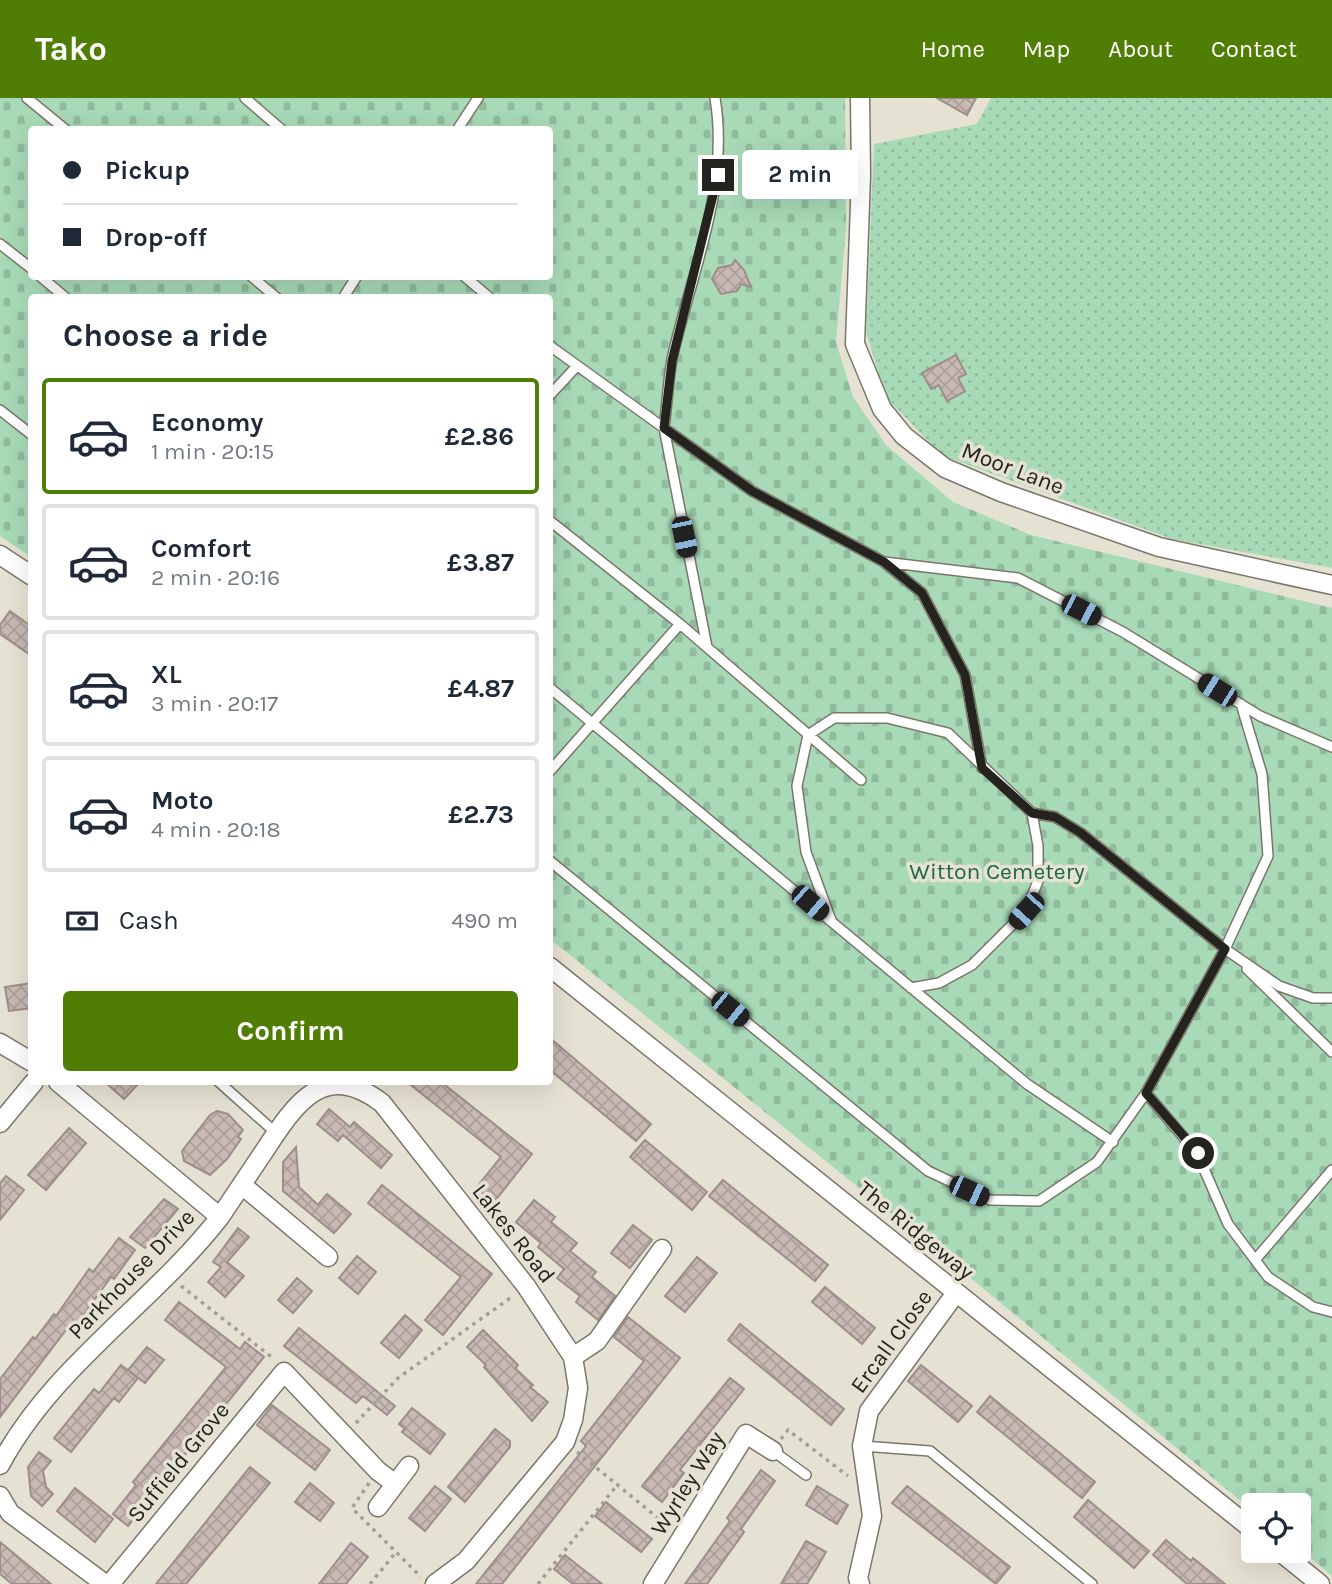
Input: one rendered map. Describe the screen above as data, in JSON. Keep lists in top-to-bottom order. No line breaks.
{"streets":{"street":["Moor Lane","The Ridgeway","Lakes Road","Parkhouse Drive","Ercall Close","Suffield Grove","Wyrley Way"]},"crossings":[["The Ridgeway","Ercall Close"],["Lakes Road","Parkhouse Drive"]],"parks":["Witton Cemetery"],"page":{"header":"Tako","nav":["Home","Map","About","Contact"],"banner":["Pickup","Drop-off"],"bubble":"2 min","heading":"Choose a ride","list":[{"name":"Economy","note":"1 min · 20:15","value":"£2.86"},{"name":"Comfort","note":"2 min · 20:16","value":"£3.87"},{"name":"XL","note":"3 min · 20:17","value":"£4.87"},{"name":"Moto","note":"4 min · 20:18","value":"£2.73"}],"pay":["Cash","490 m"],"buttons":"Confirm"}}
